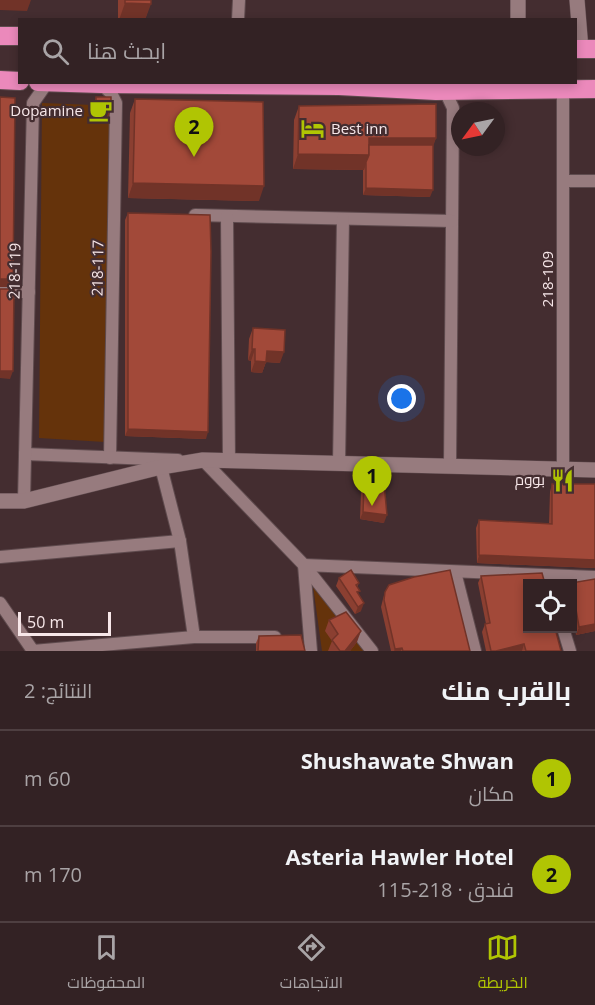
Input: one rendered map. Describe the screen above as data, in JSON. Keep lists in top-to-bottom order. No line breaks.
{"streets":{"street":["218-117","218-119","218-109"]},"places":{"cafe":["Dopamine"],"hotel":["Best inn"],"restaurant":["بووم"]},"scale_bar":"50 m","north":"bottom left","page":{"search":"ابحث هنا","pins":["2","1"],"scale":"50 m","heading":["بالقرب منك","النتائج: 2"],"list":[{"mark":"1","name":"Shushawate Shwan","note":"مكان","value":"60 m"},{"mark":"2","name":"Asteria Hawler Hotel","note":"فندق · 218-115","value":"170 m"}],"nav":["الخريطة","الاتجاهات","المحفوظات"]}}
